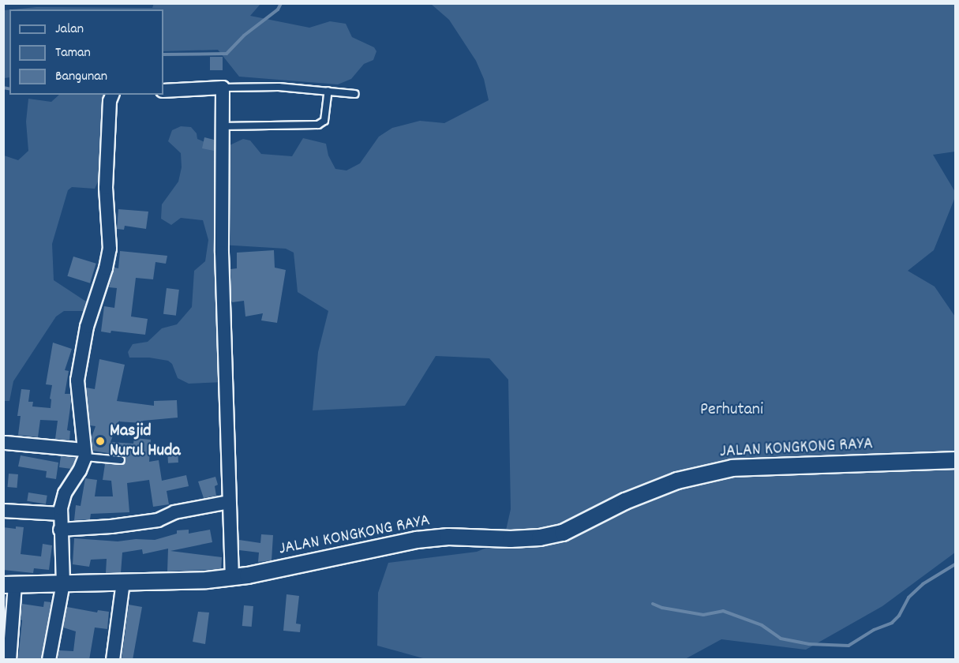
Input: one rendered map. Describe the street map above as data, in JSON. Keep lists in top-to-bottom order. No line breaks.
{"streets":{"street":["JALAN KONGKONG RAYA"]},"parks":["Perhutani"],"places":["Masjid Nurul Huda"],"legend":["Jalan","Taman","Bangunan"]}
